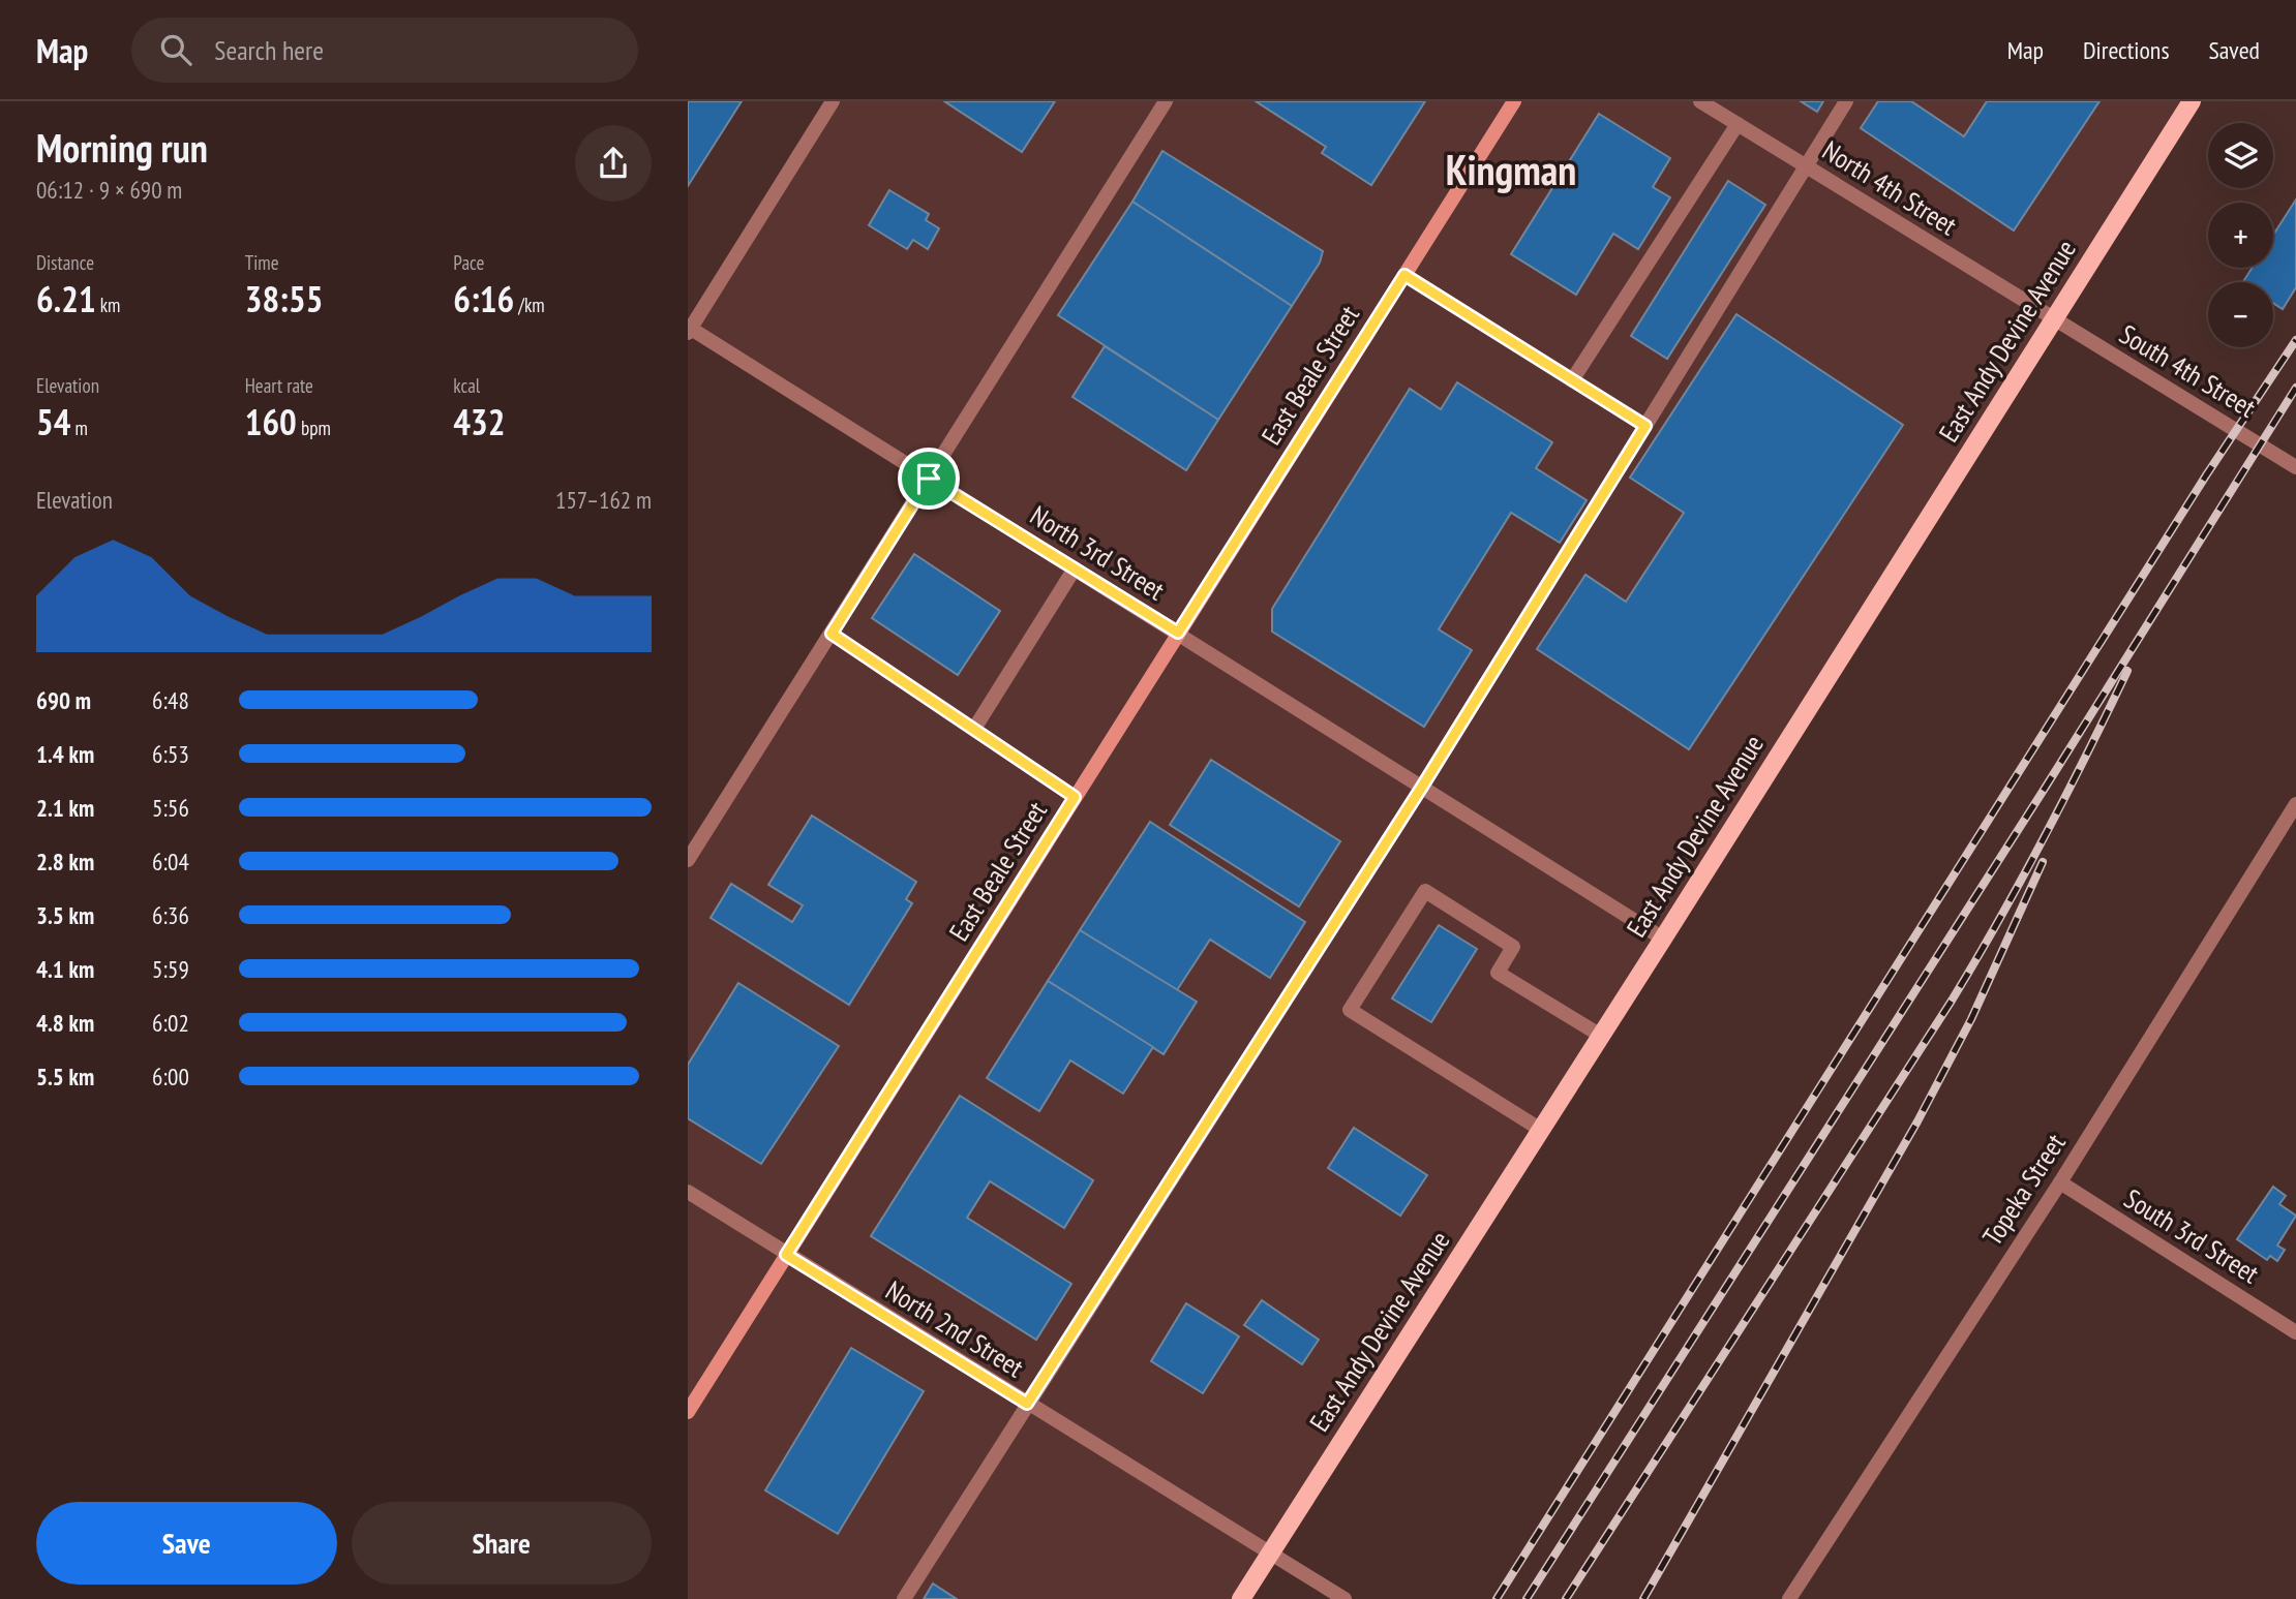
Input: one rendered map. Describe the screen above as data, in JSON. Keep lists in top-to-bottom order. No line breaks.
{"streets":{"main road":["East Andy Devine Avenue","East Beale Street"],"street":["North 4th Street","South 4th Street","North 3rd Street","Topeka Street","South 3rd Street","North 2nd Street"]},"crossings":[["North 4th Street","East Andy Devine Avenue"],["North 4th Street","South 4th Street"],["East Andy Devine Avenue","South 4th Street"],["East Andy Devine Avenue","North 3rd Street"],["East Andy Devine Avenue","North 2nd Street"],["East Beale Street","North 3rd Street"],["East Beale Street","North 2nd Street"],["Topeka Street","South 3rd Street"]],"districts":["Kingman"],"page":{"header":"Map","search":"Search here","nav":["Map","Directions","Saved"],"heading":["Morning run","06:12 · 9 × 690 m"],"map_buttons":["+","−"],"stats":[["Distance","6.21 km"],["Time","38:55"],["Pace","6:16 /km"],["Elevation","54 m"],["Heart rate","160 bpm"],["kcal","432"]],"chart":["Elevation","157–162 m"],"list":[{"name":"690 m","note":"6:48"},{"name":"1.4 km","note":"6:53"},{"name":"2.1 km","note":"5:56"},{"name":"2.8 km","note":"6:04"},{"name":"3.5 km","note":"6:36"},{"name":"4.1 km","note":"5:59"},{"name":"4.8 km","note":"6:02"},{"name":"5.5 km","note":"6:00"}],"buttons":["Save","Share"]}}
